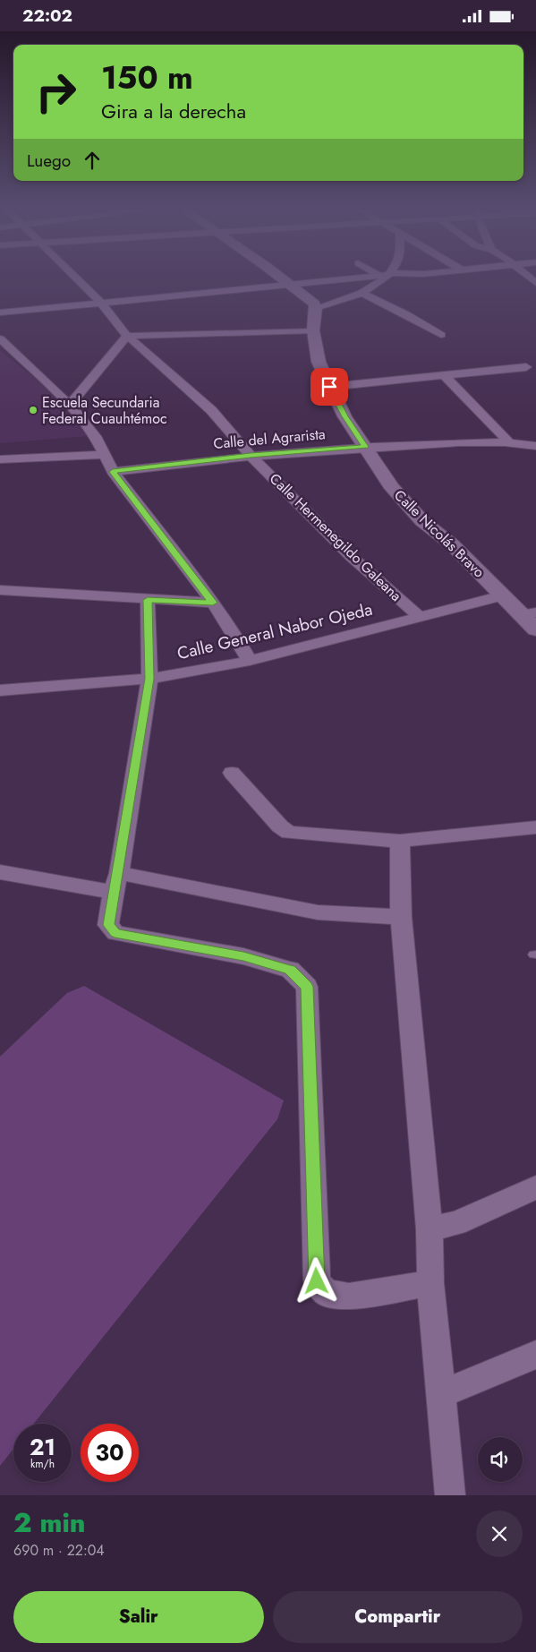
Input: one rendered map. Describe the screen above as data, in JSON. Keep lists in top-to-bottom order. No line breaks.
{"streets":{"street":["Calle del Agrarista","Calle Nicolás Bravo","Calle Hermenegildo Galeana","Calle General Nabor Ojeda"]},"crossings":[["Calle del Agrarista","Calle Nicolás Bravo"],["Calle del Agrarista","Calle Hermenegildo Galeana"],["Calle Nicolás Bravo","Calle General Nabor Ojeda"],["Calle Hermenegildo Galeana","Calle General Nabor Ojeda"]],"places":["Escuela Secundaria Federal Cuauhtémoc"],"page":{"status":"22:02","turn":["150 m","Gira a la derecha"],"then":"Luego","speed":"21 km/h","limit":"30","heading":["2 min","690 m · 22:04"],"buttons":["Salir","Compartir"]}}
